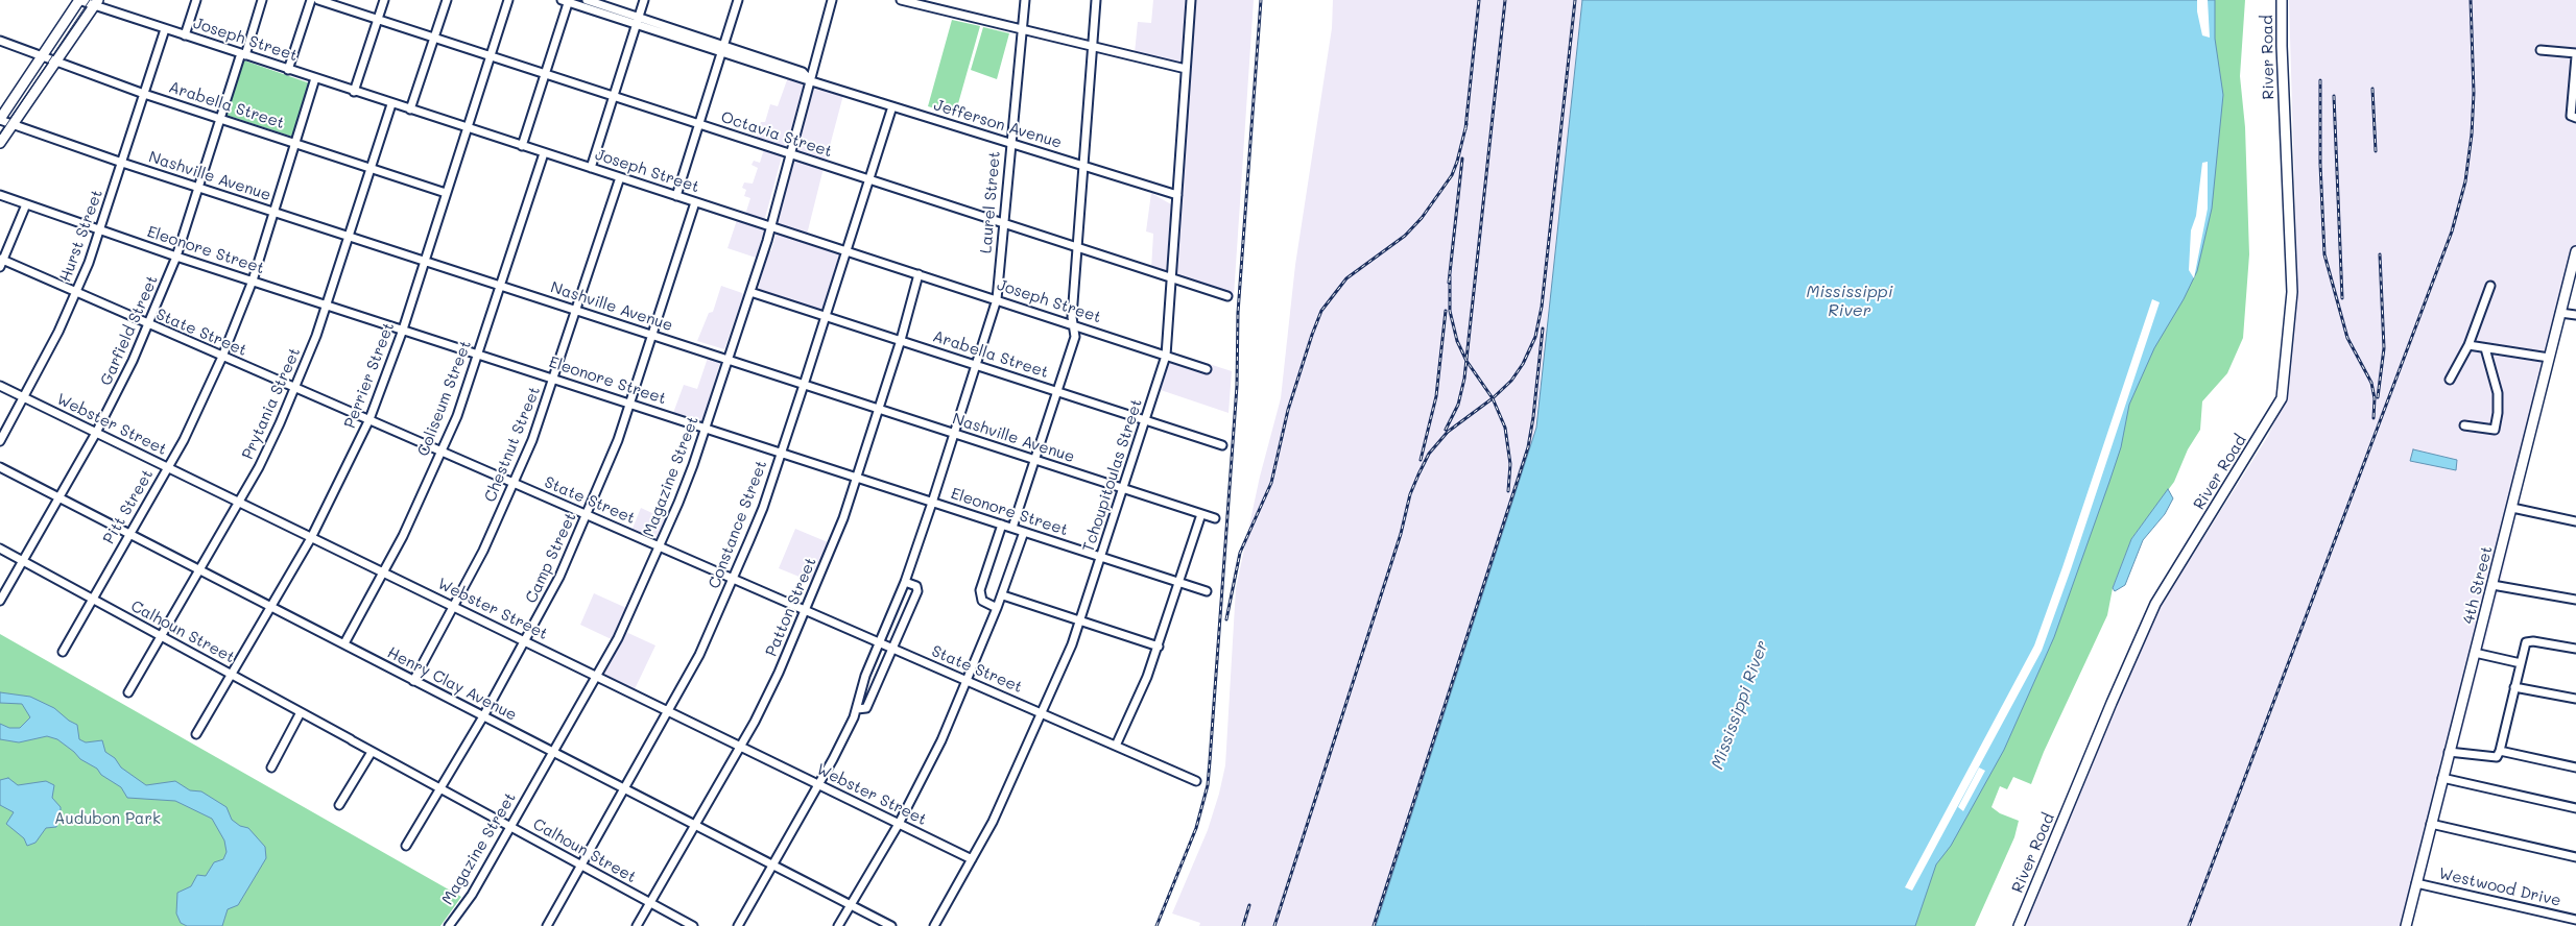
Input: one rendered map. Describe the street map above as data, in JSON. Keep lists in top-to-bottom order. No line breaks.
{"streets":{"main road":["River Road","4th Street"],"street":["Joseph Street","Arabella Street","Jefferson Avenue","Octavia Street","Nashville Avenue","Laurel Street","Hurst Street","Eleonore Street","Garfield Street","State Street","Perrier Street","Coliseum Street","Prytania Street","Webster Street","Chestnut Street","Tchoupitoulas Street","Magazine Street","Pitt Street","Constance Street","Camp Street","Patton Street","Calhoun Street","Henry Clay Avenue","Westwood Drive"]},"crossings":[["Joseph Street","Laurel Street"],["Joseph Street","Hurst Street"],["Joseph Street","Garfield Street"],["Joseph Street","Perrier Street"],["Joseph Street","Coliseum Street"],["Joseph Street","Prytania Street"],["Joseph Street","Chestnut Street"],["Joseph Street","Tchoupitoulas Street"],["Joseph Street","Magazine Street"],["Joseph Street","Pitt Street"],["Joseph Street","Constance Street"],["Joseph Street","Camp Street"],["Joseph Street","Patton Street"],["Arabella Street","Laurel Street"],["Arabella Street","Hurst Street"],["Arabella Street","Garfield Street"],["Arabella Street","Perrier Street"],["Arabella Street","Prytania Street"],["Arabella Street","Tchoupitoulas Street"],["Arabella Street","Magazine Street"],["Arabella Street","Pitt Street"],["Arabella Street","Constance Street"],["Arabella Street","Patton Street"],["Jefferson Avenue","Laurel Street"],["Jefferson Avenue","Tchoupitoulas Street"],["Jefferson Avenue","Magazine Street"],["Jefferson Avenue","Constance Street"],["Octavia Street","Laurel Street"],["Octavia Street","Perrier Street"],["Octavia Street","Tchoupitoulas Street"],["Octavia Street","Magazine Street"],["Octavia Street","Constance Street"],["Nashville Avenue","Laurel Street"],["Nashville Avenue","Hurst Street"],["Nashville Avenue","Garfield Street"],["Nashville Avenue","Perrier Street"],["Nashville Avenue","Coliseum Street"],["Nashville Avenue","Prytania Street"],["Nashville Avenue","Chestnut Street"],["Nashville Avenue","Tchoupitoulas Street"],["Nashville Avenue","Magazine Street"],["Nashville Avenue","Pitt Street"],["Nashville Avenue","Constance Street"],["Nashville Avenue","Camp Street"],["Nashville Avenue","Patton Street"],["Laurel Street","Eleonore Street"],["Laurel Street","State Street"],["Laurel Street","Webster Street"],["Laurel Street","Henry Clay Avenue"],["Hurst Street","Eleonore Street"],["Hurst Street","State Street"],["Hurst Street","Webster Street"],["Eleonore Street","Garfield Street"],["Eleonore Street","Perrier Street"],["Eleonore Street","Coliseum Street"],["Eleonore Street","Prytania Street"],["Eleonore Street","Chestnut Street"],["Eleonore Street","Tchoupitoulas Street"],["Eleonore Street","Magazine Street"],["Eleonore Street","Pitt Street"],["Eleonore Street","Constance Street"],["Eleonore Street","Camp Street"],["Eleonore Street","Patton Street"],["Garfield Street","State Street"],["Garfield Street","Webster Street"],["Garfield Street","Calhoun Street"],["Garfield Street","Henry Clay Avenue"],["State Street","Perrier Street"],["State Street","Coliseum Street"],["State Street","Prytania Street"],["State Street","Chestnut Street"],["State Street","Tchoupitoulas Street"],["State Street","Magazine Street"],["State Street","Pitt Street"],["State Street","Constance Street"],["State Street","Camp Street"],["State Street","Patton Street"],["Perrier Street","Webster Street"],["Perrier Street","Calhoun Street"],["Perrier Street","Henry Clay Avenue"],["Coliseum Street","Webster Street"],["Coliseum Street","Henry Clay Avenue"],["Prytania Street","Webster Street"],["Prytania Street","Calhoun Street"],["Prytania Street","Henry Clay Avenue"],["Webster Street","Chestnut Street"],["Webster Street","Tchoupitoulas Street"],["Webster Street","Magazine Street"],["Webster Street","Pitt Street"],["Webster Street","Constance Street"],["Webster Street","Camp Street"],["Webster Street","Patton Street"],["Chestnut Street","Henry Clay Avenue"],["Magazine Street","Calhoun Street"],["Magazine Street","Henry Clay Avenue"],["Pitt Street","Calhoun Street"],["Pitt Street","Henry Clay Avenue"],["Constance Street","Calhoun Street"],["Constance Street","Henry Clay Avenue"],["Camp Street","Calhoun Street"],["Camp Street","Henry Clay Avenue"],["4th Street","Westwood Drive"],["Patton Street","Calhoun Street"],["Patton Street","Henry Clay Avenue"]],"water":["Mississippi River"],"parks":["Audubon Park"]}
